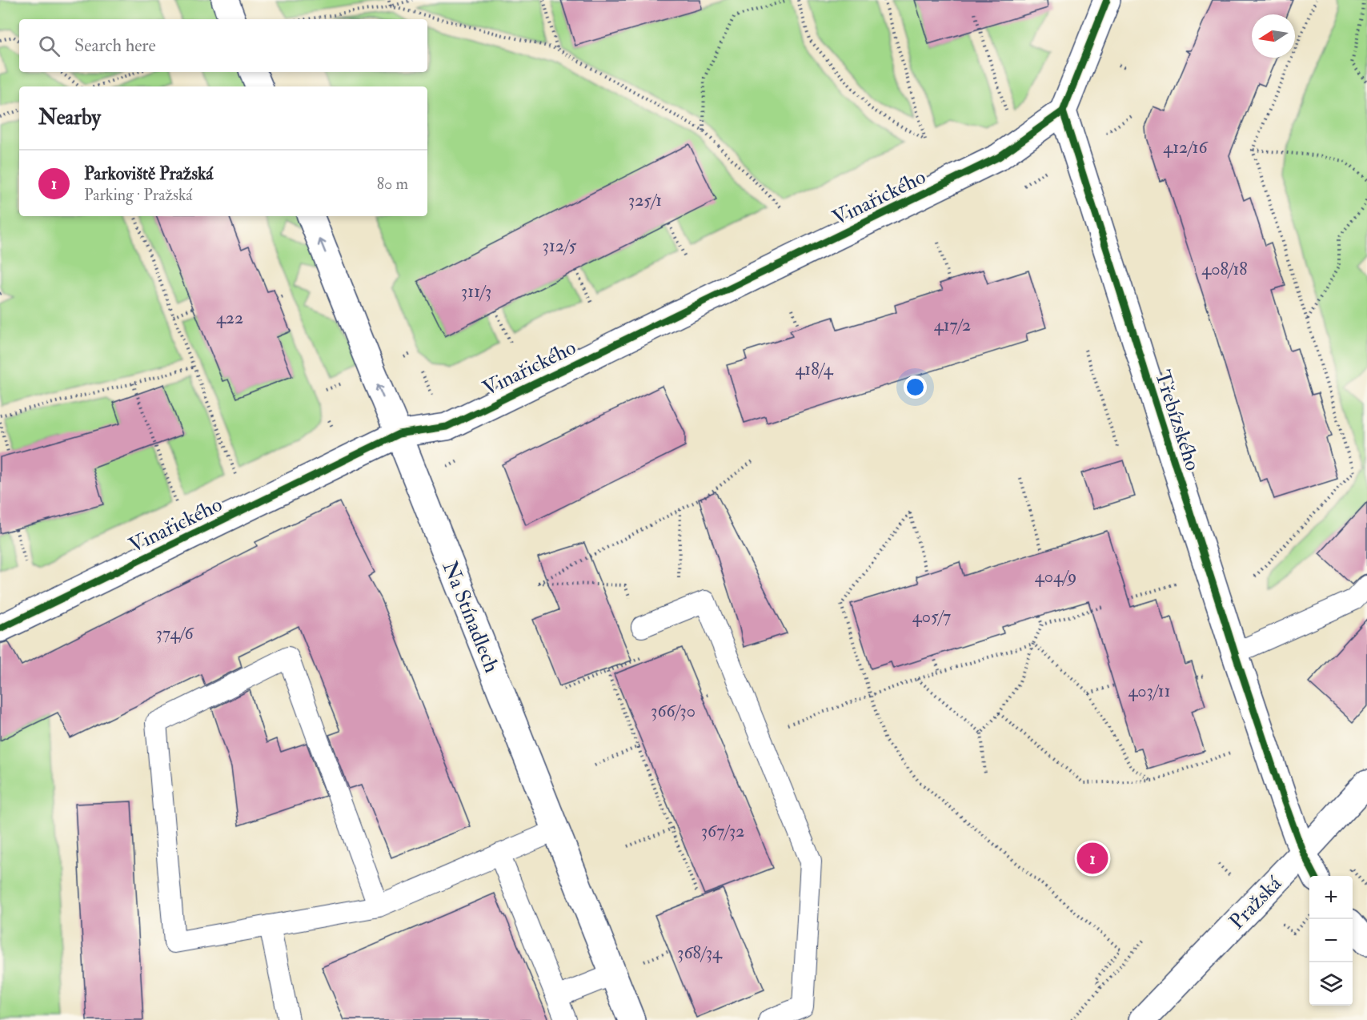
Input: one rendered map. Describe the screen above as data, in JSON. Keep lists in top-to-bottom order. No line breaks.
{"streets":{"street":["Vinařického","Třebízského","Na Stínadlech","Pražská"]},"crossings":[["Vinařického","Třebízského"],["Vinařického","Na Stínadlech"],["Třebízského","Pražská"]],"house_numbers":["412/16","325/1","312/5","408/18","311/3","422","417/2","418/4","404/9","405/7","374/6","403/11","366/30","367/32","368/34"],"north":"left","page":{"search":"Search here","heading":"Nearby","list":[{"mark":"1","name":"Parkoviště Pražská","note":"Parking · Pražská","value":"80 m"}],"pins":"1","map_buttons":["+","−"]}}
